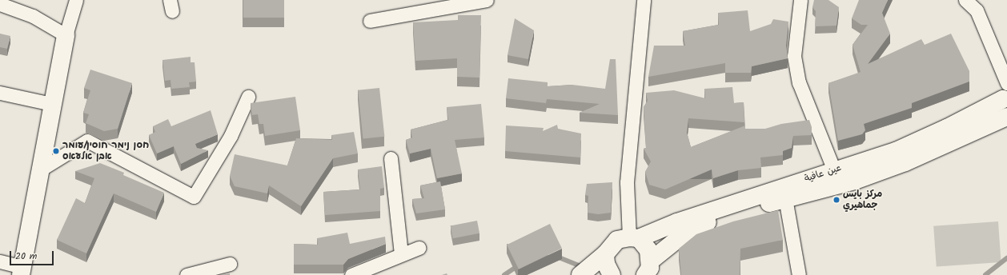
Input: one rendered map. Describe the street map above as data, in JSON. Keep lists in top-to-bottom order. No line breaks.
{"streets":{"main road":["عين عافية"]},"places":["חסן נימר חוסין/עומר אבן אלעאס","مركز بايس جماهيري"],"scale_bar":"20 m"}
